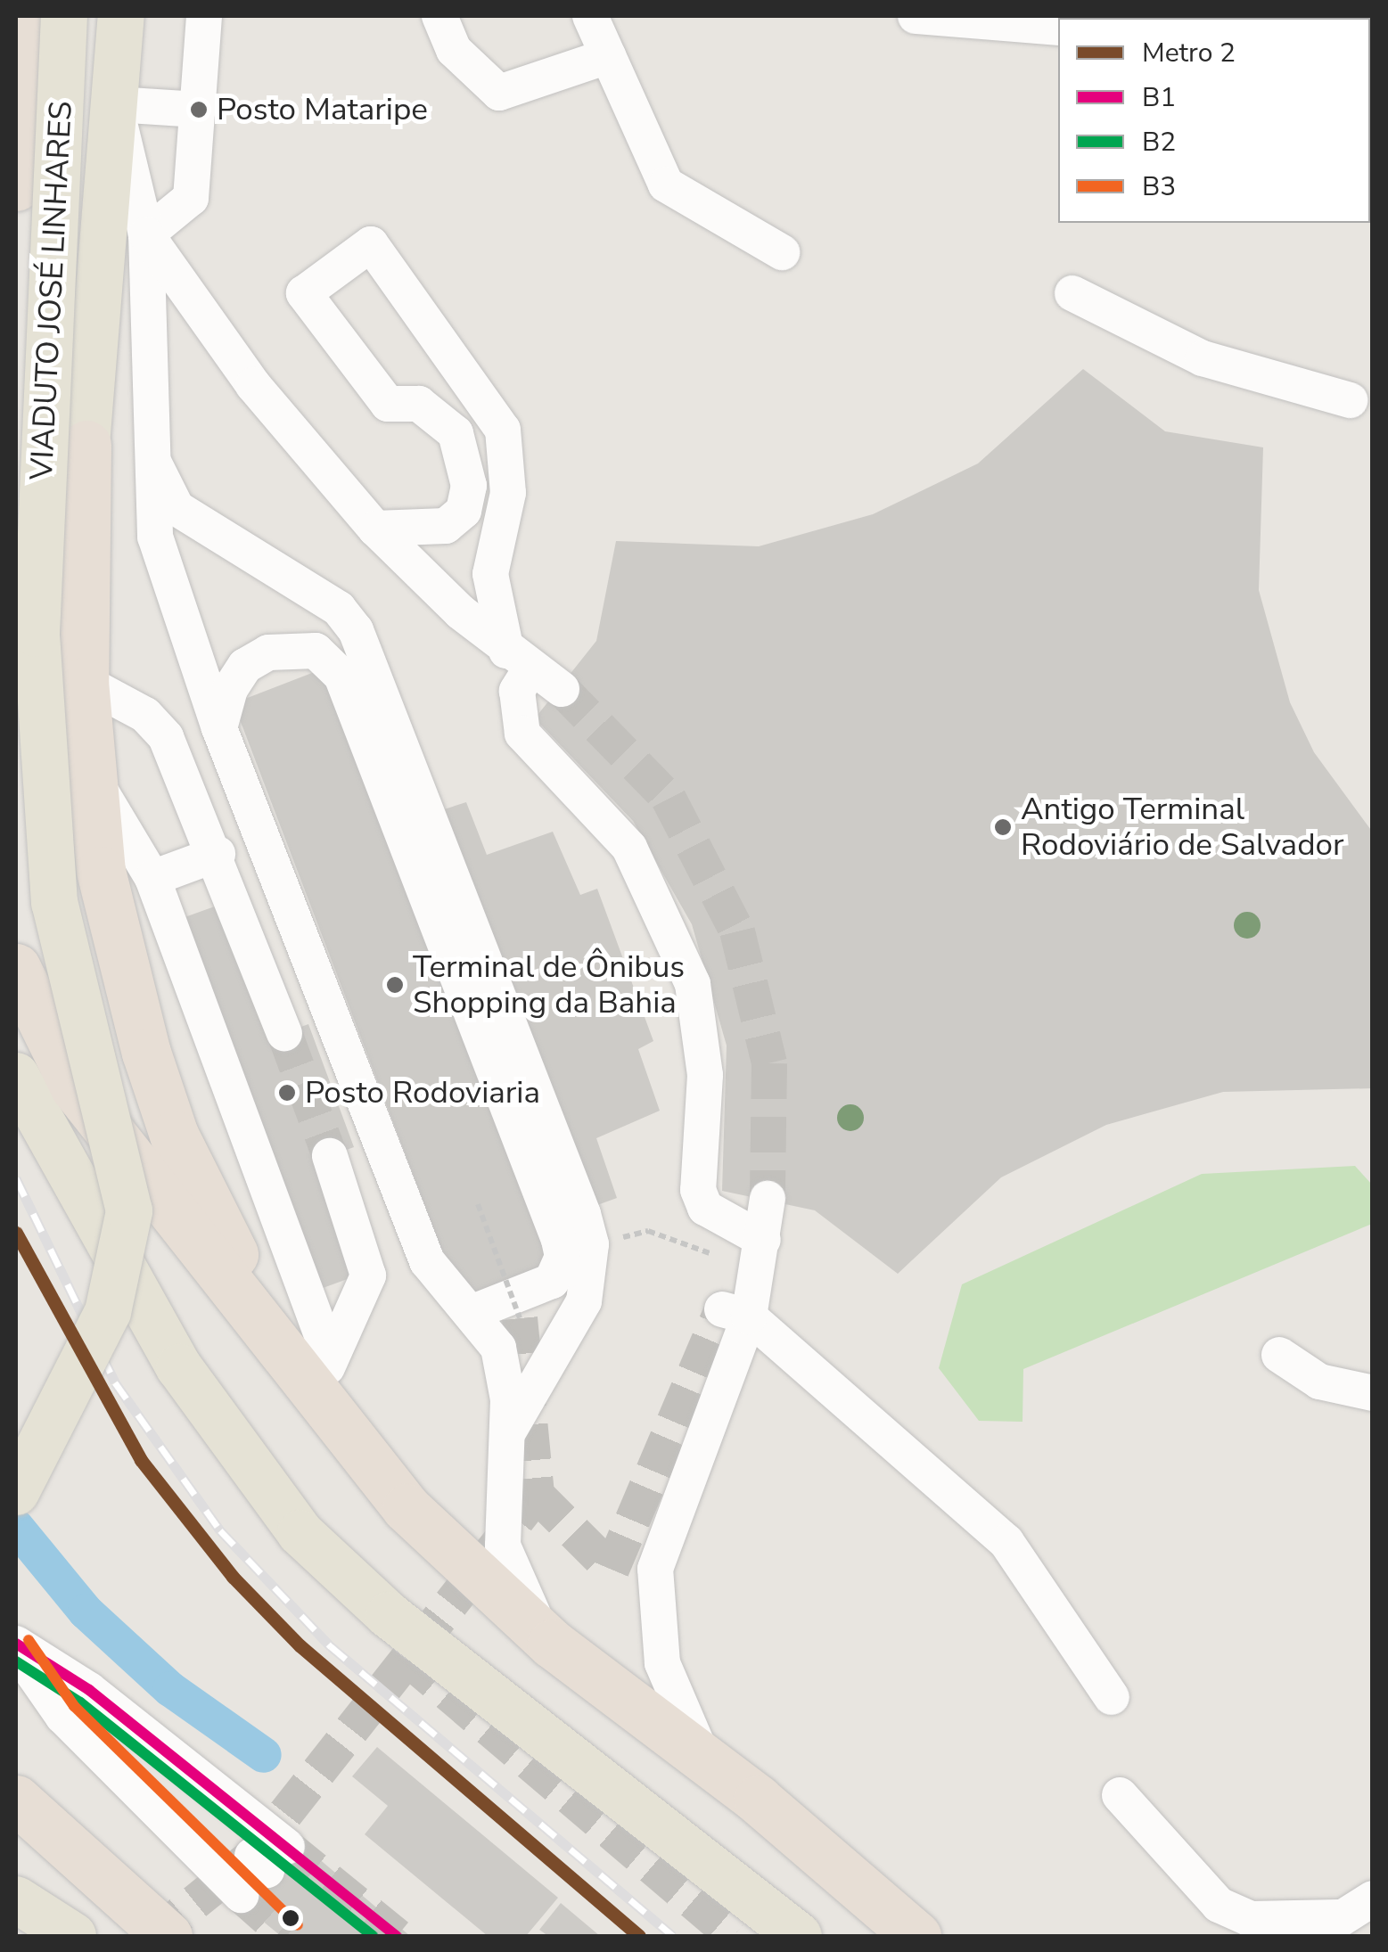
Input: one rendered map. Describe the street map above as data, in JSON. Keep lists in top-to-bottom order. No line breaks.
{"streets":{"main road":["VIADUTO JOSÉ LINHARES"]},"places":["Posto Mataripe","Antigo Terminal Rodoviário de Salvador","Terminal de Ônibus Shopping da Bahia","Posto Rodoviaria"],"lines":["metro line 2","transit line B3","transit line B1","transit line B2"],"legend":["Metro 2","B1","B2","B3"]}
